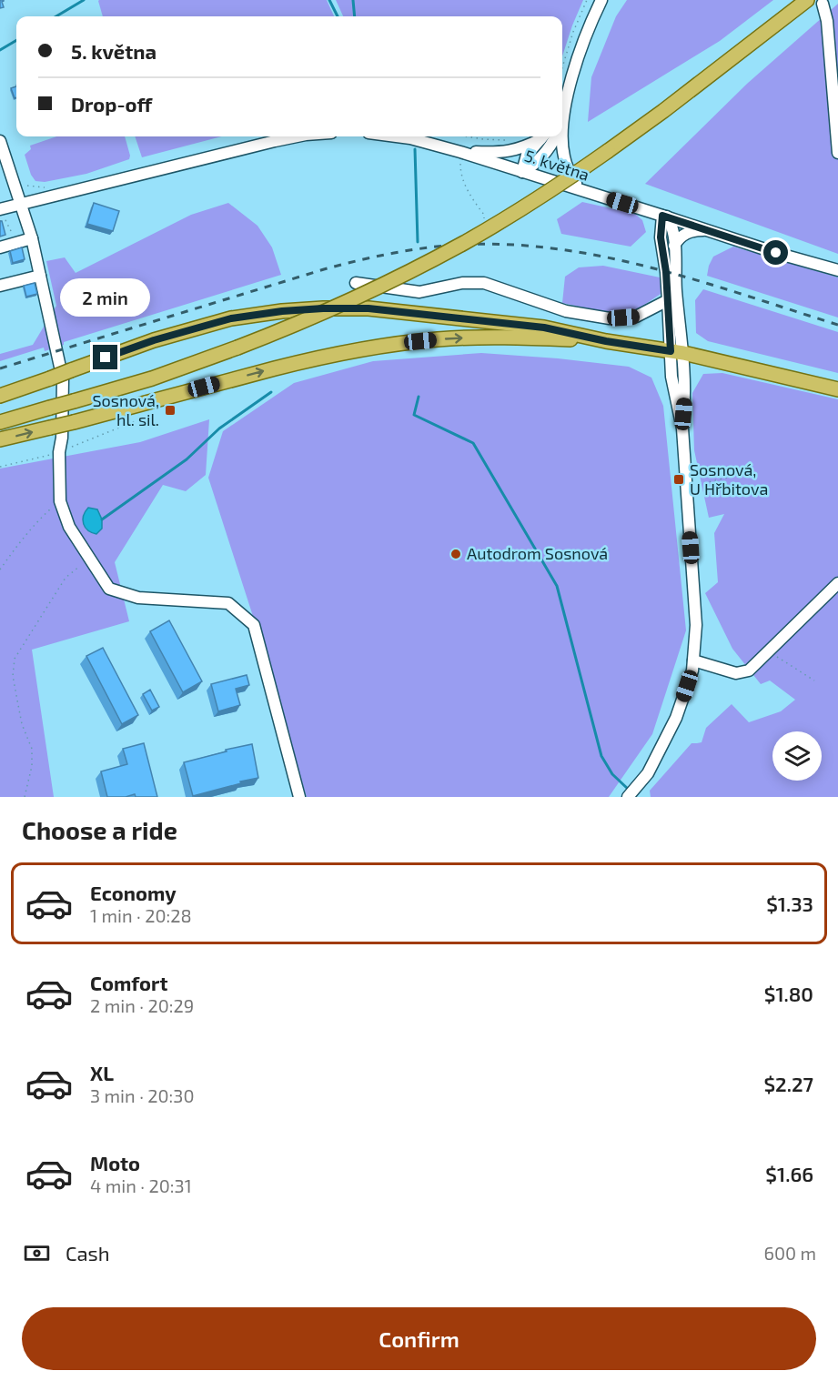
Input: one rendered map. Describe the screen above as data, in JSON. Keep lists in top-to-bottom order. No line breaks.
{"streets":{"street":["5. května"]},"places":{"transit":["Sosnová, hl. sil.","Sosnová, U Hřbitova"],"other":["Autodrom Sosnová"]},"page":{"banner":["5. května","Drop-off"],"bubble":"2 min","heading":"Choose a ride","list":[{"name":"Economy","note":"1 min · 20:28","value":"$1.33"},{"name":"Comfort","note":"2 min · 20:29","value":"$1.80"},{"name":"XL","note":"3 min · 20:30","value":"$2.27"},{"name":"Moto","note":"4 min · 20:31","value":"$1.66"}],"pay":["Cash","600 m"],"buttons":"Confirm"}}
